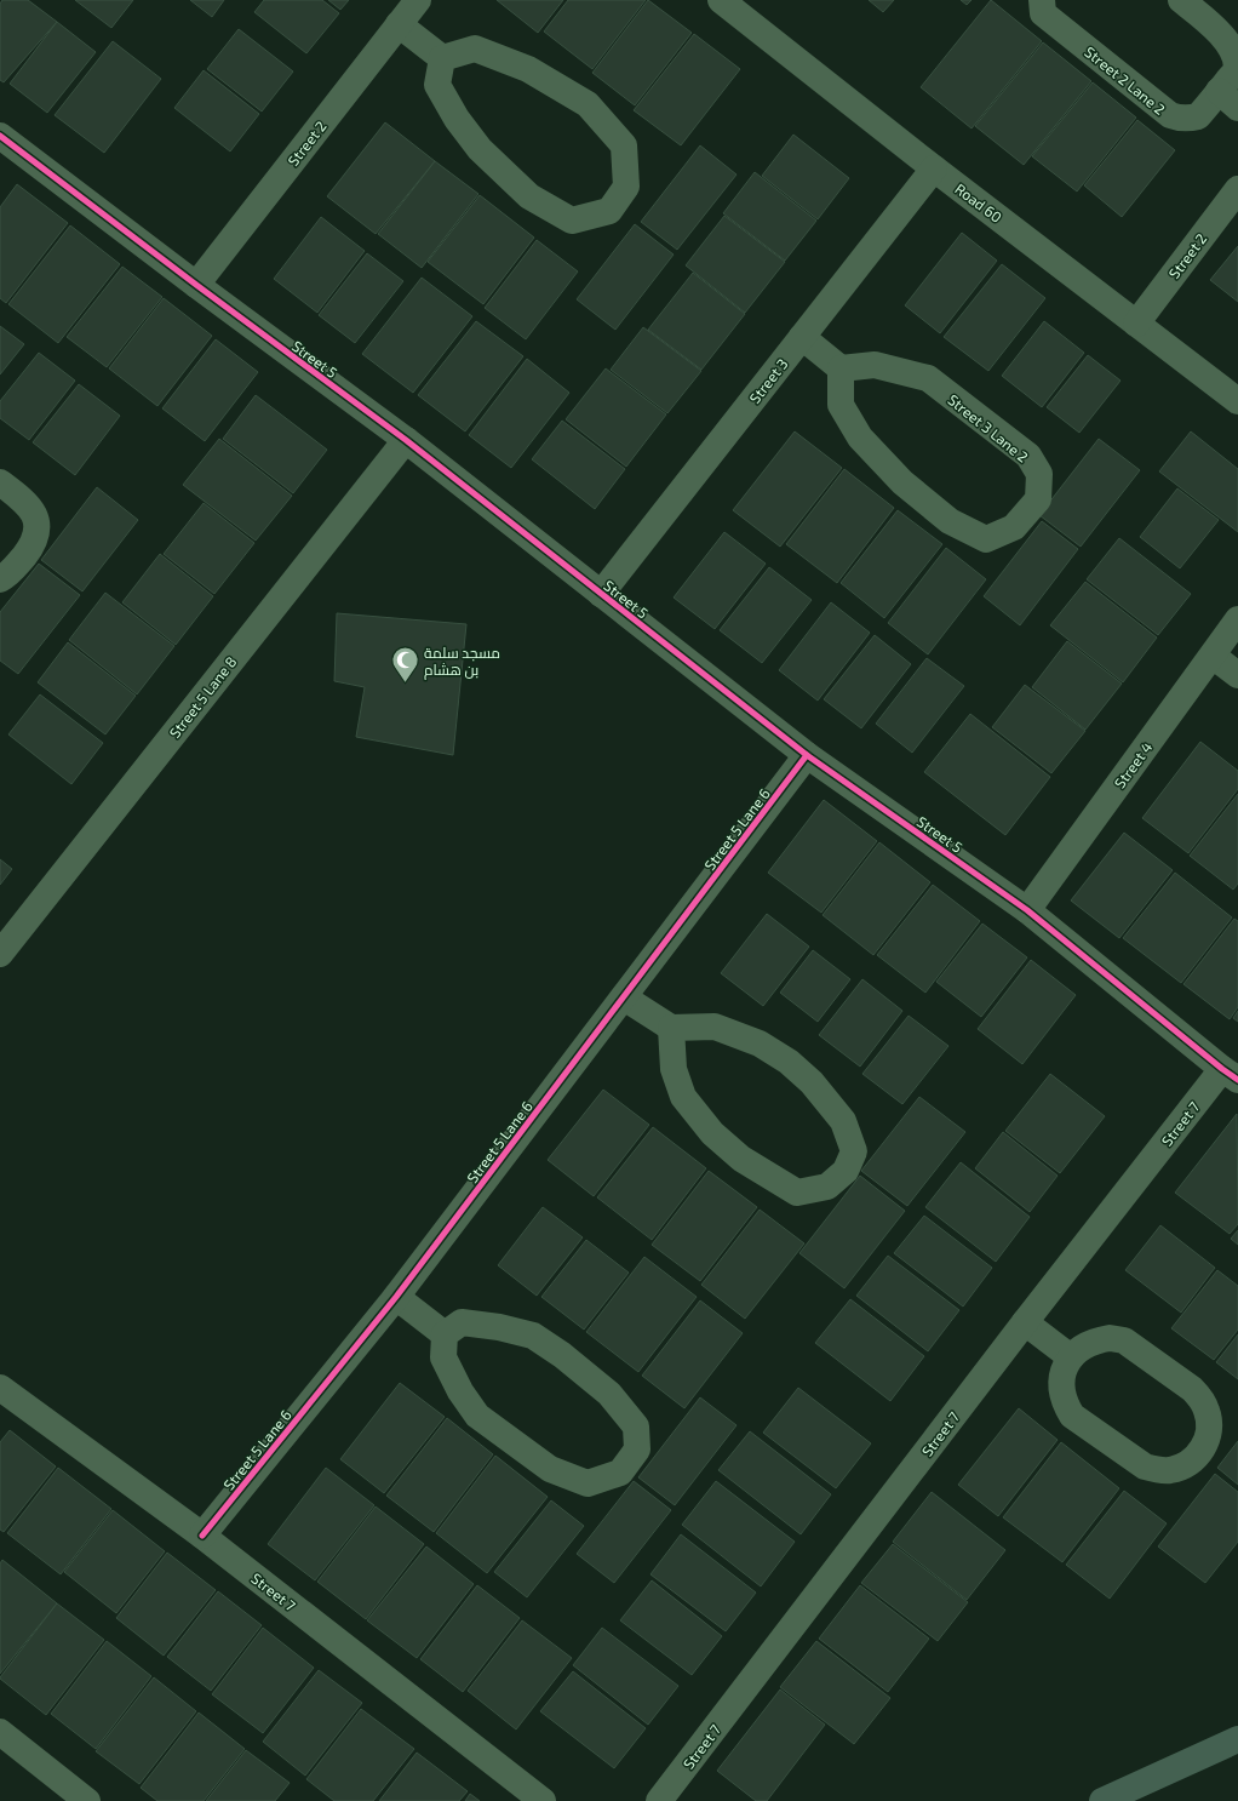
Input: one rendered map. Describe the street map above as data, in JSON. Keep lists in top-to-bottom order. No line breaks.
{"streets":{"street":["Street 2 Lane 2","Street 2","Road 60","Street 5","Street 3","Street 3 Lane 2","Street 5 Lane 8","Street 4","Street 5 Lane 6","Street 7"]},"crossings":[["Street 2","Road 60"],["Street 2","Street 5"],["Road 60","Street 3"],["Street 5","Street 3"],["Street 5","Street 5 Lane 8"],["Street 5","Street 4"],["Street 5","Street 5 Lane 6"],["Street 5","Street 7"],["Street 5 Lane 6","Street 7"]],"places":{"mosque":["مسجد سلمة بن هشام"]}}
